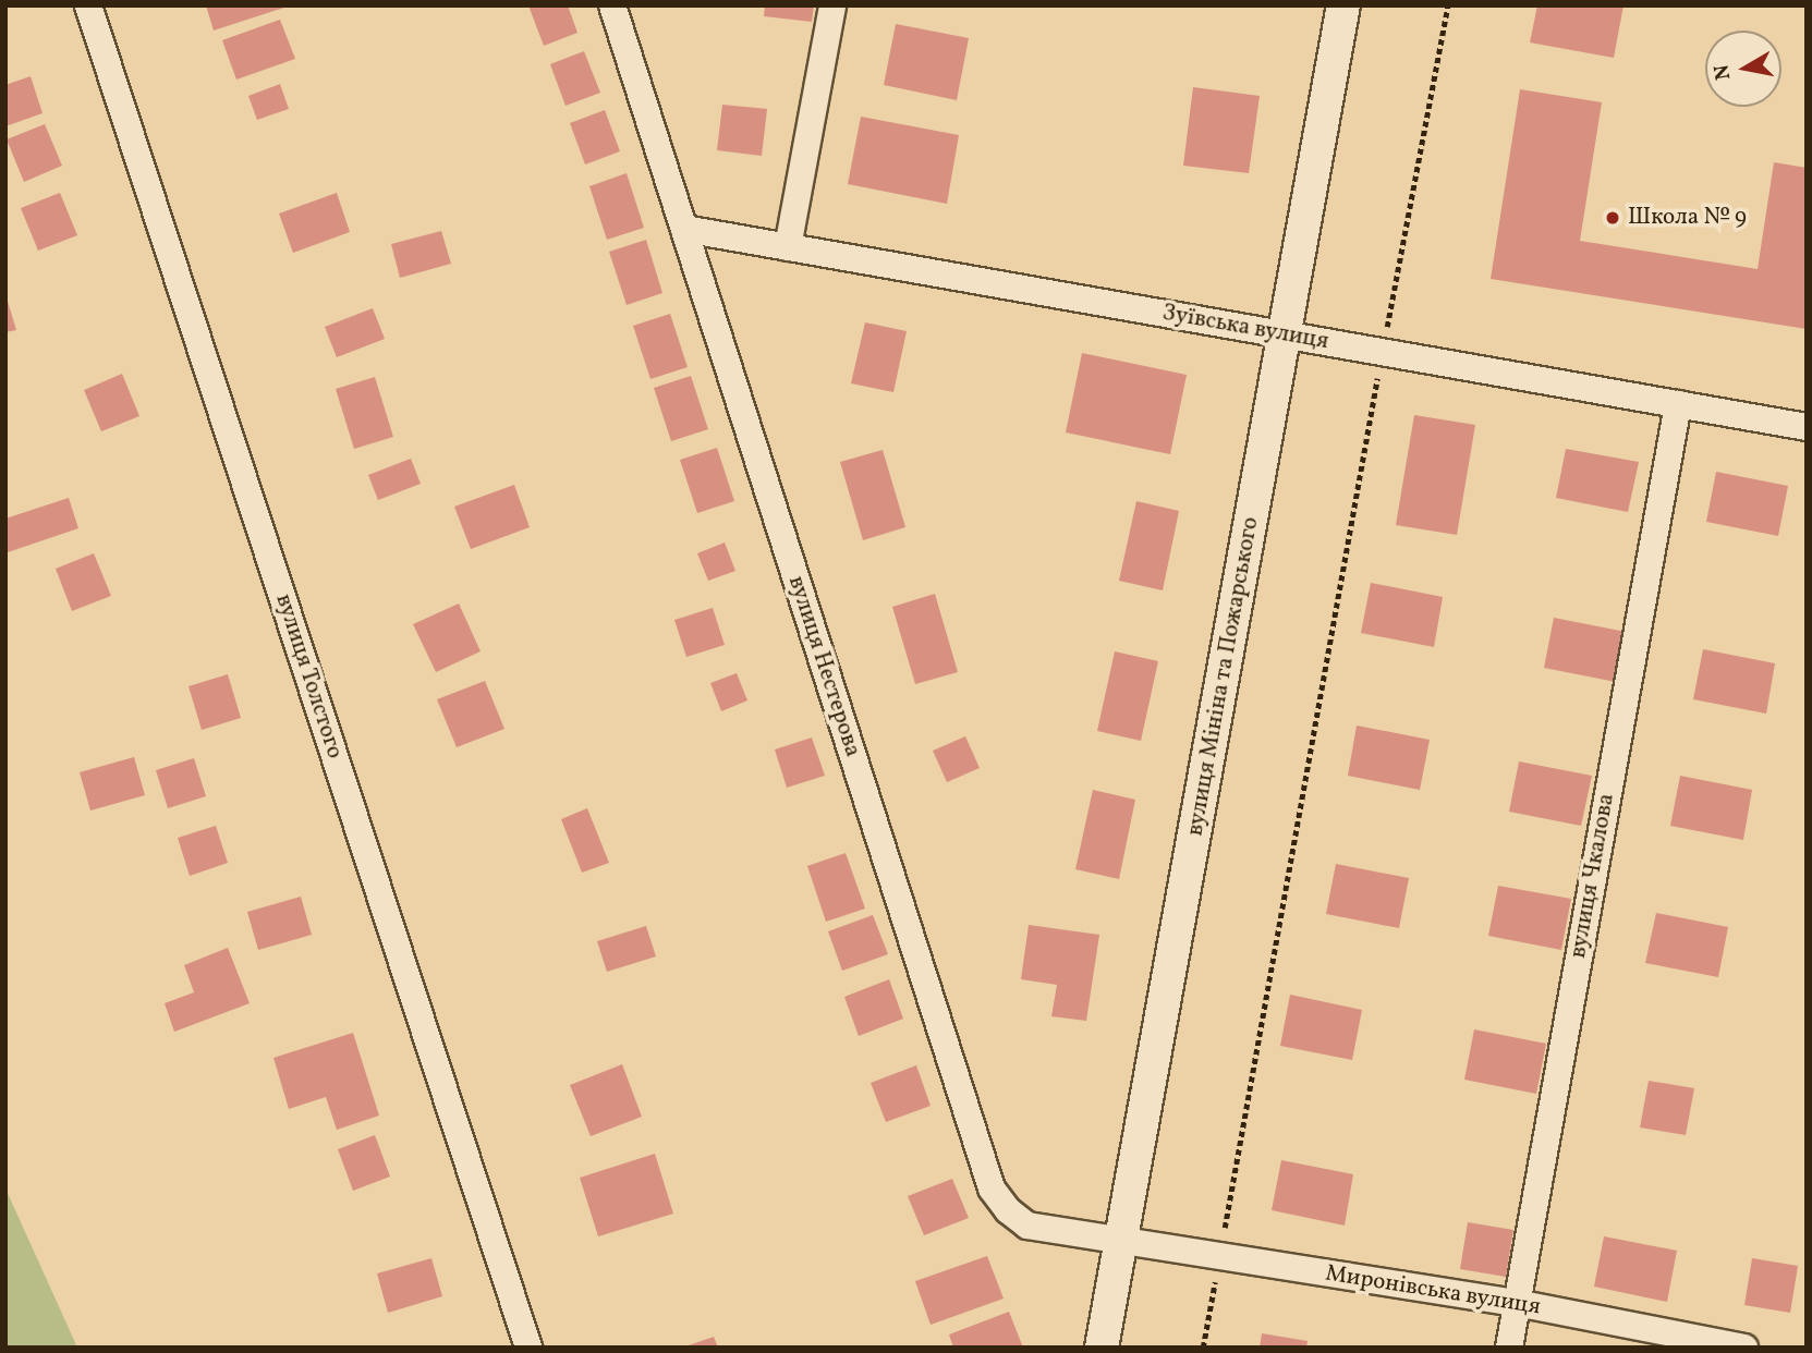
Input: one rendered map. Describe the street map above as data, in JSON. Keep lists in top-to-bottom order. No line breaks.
{"streets":{"street":["Зуївська вулиця","вулиця Нестерова","вулиця Толстого","вулиця Мініна та Пожарського","вулиця Чкалова","Миронівська вулиця"]},"crossings":[["Зуївська вулиця","вулиця Нестерова"],["Зуївська вулиця","вулиця Мініна та Пожарського"],["Зуївська вулиця","вулиця Чкалова"],["вулиця Нестерова","вулиця Мініна та Пожарського"],["вулиця Нестерова","Миронівська вулиця"],["вулиця Мініна та Пожарського","Миронівська вулиця"],["вулиця Чкалова","Миронівська вулиця"]],"places":["Школа № 9"],"north":"left"}
